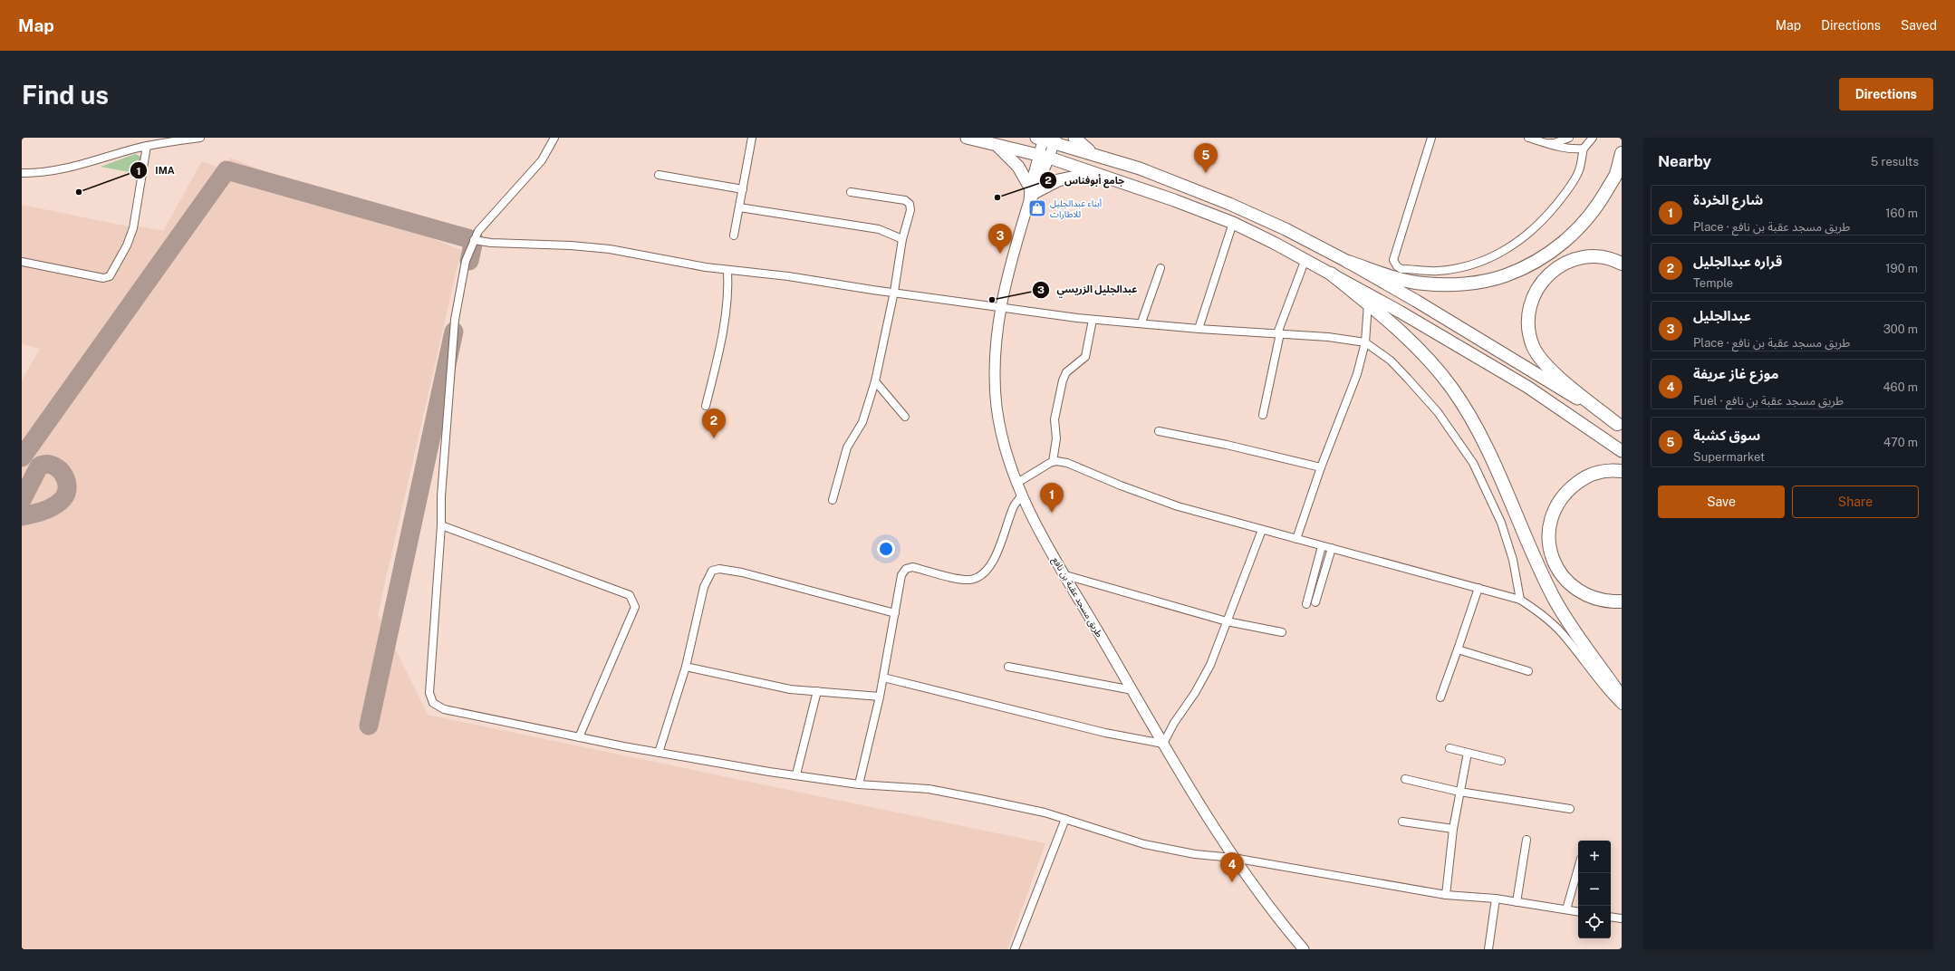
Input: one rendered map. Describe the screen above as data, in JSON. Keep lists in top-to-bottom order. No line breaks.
{"streets":{"street":["طريق مسجد عقبة بن نافع"]},"places":{"other":["IMA","جامع أبوفناس","عبدالجليل الزريسي"],"shop":["أبناء عبدالجليل للاطارات"]},"page":{"header":"Map","nav":["Map","Directions","Saved"],"buttons":["Directions",["Save","Share"]],"title":"Find us","heading":["Nearby","5 results"],"pins":["5","3","2","1","4"],"list":[{"mark":"1","name":"شارع الخردة","note":"Place · طريق مسجد عقبة بن نافع","value":"160 m"},{"mark":"2","name":"قراره عبدالجليل","note":"Temple","value":"190 m"},{"mark":"3","name":"عبدالجليل","note":"Place · طريق مسجد عقبة بن نافع","value":"300 m"},{"mark":"4","name":"موزع غاز عريفة","note":"Fuel · طريق مسجد عقبة بن نافع","value":"460 m"},{"mark":"5","name":"سوق كشبة","note":"Supermarket","value":"470 m"}],"map_buttons":["+","−"]}}
